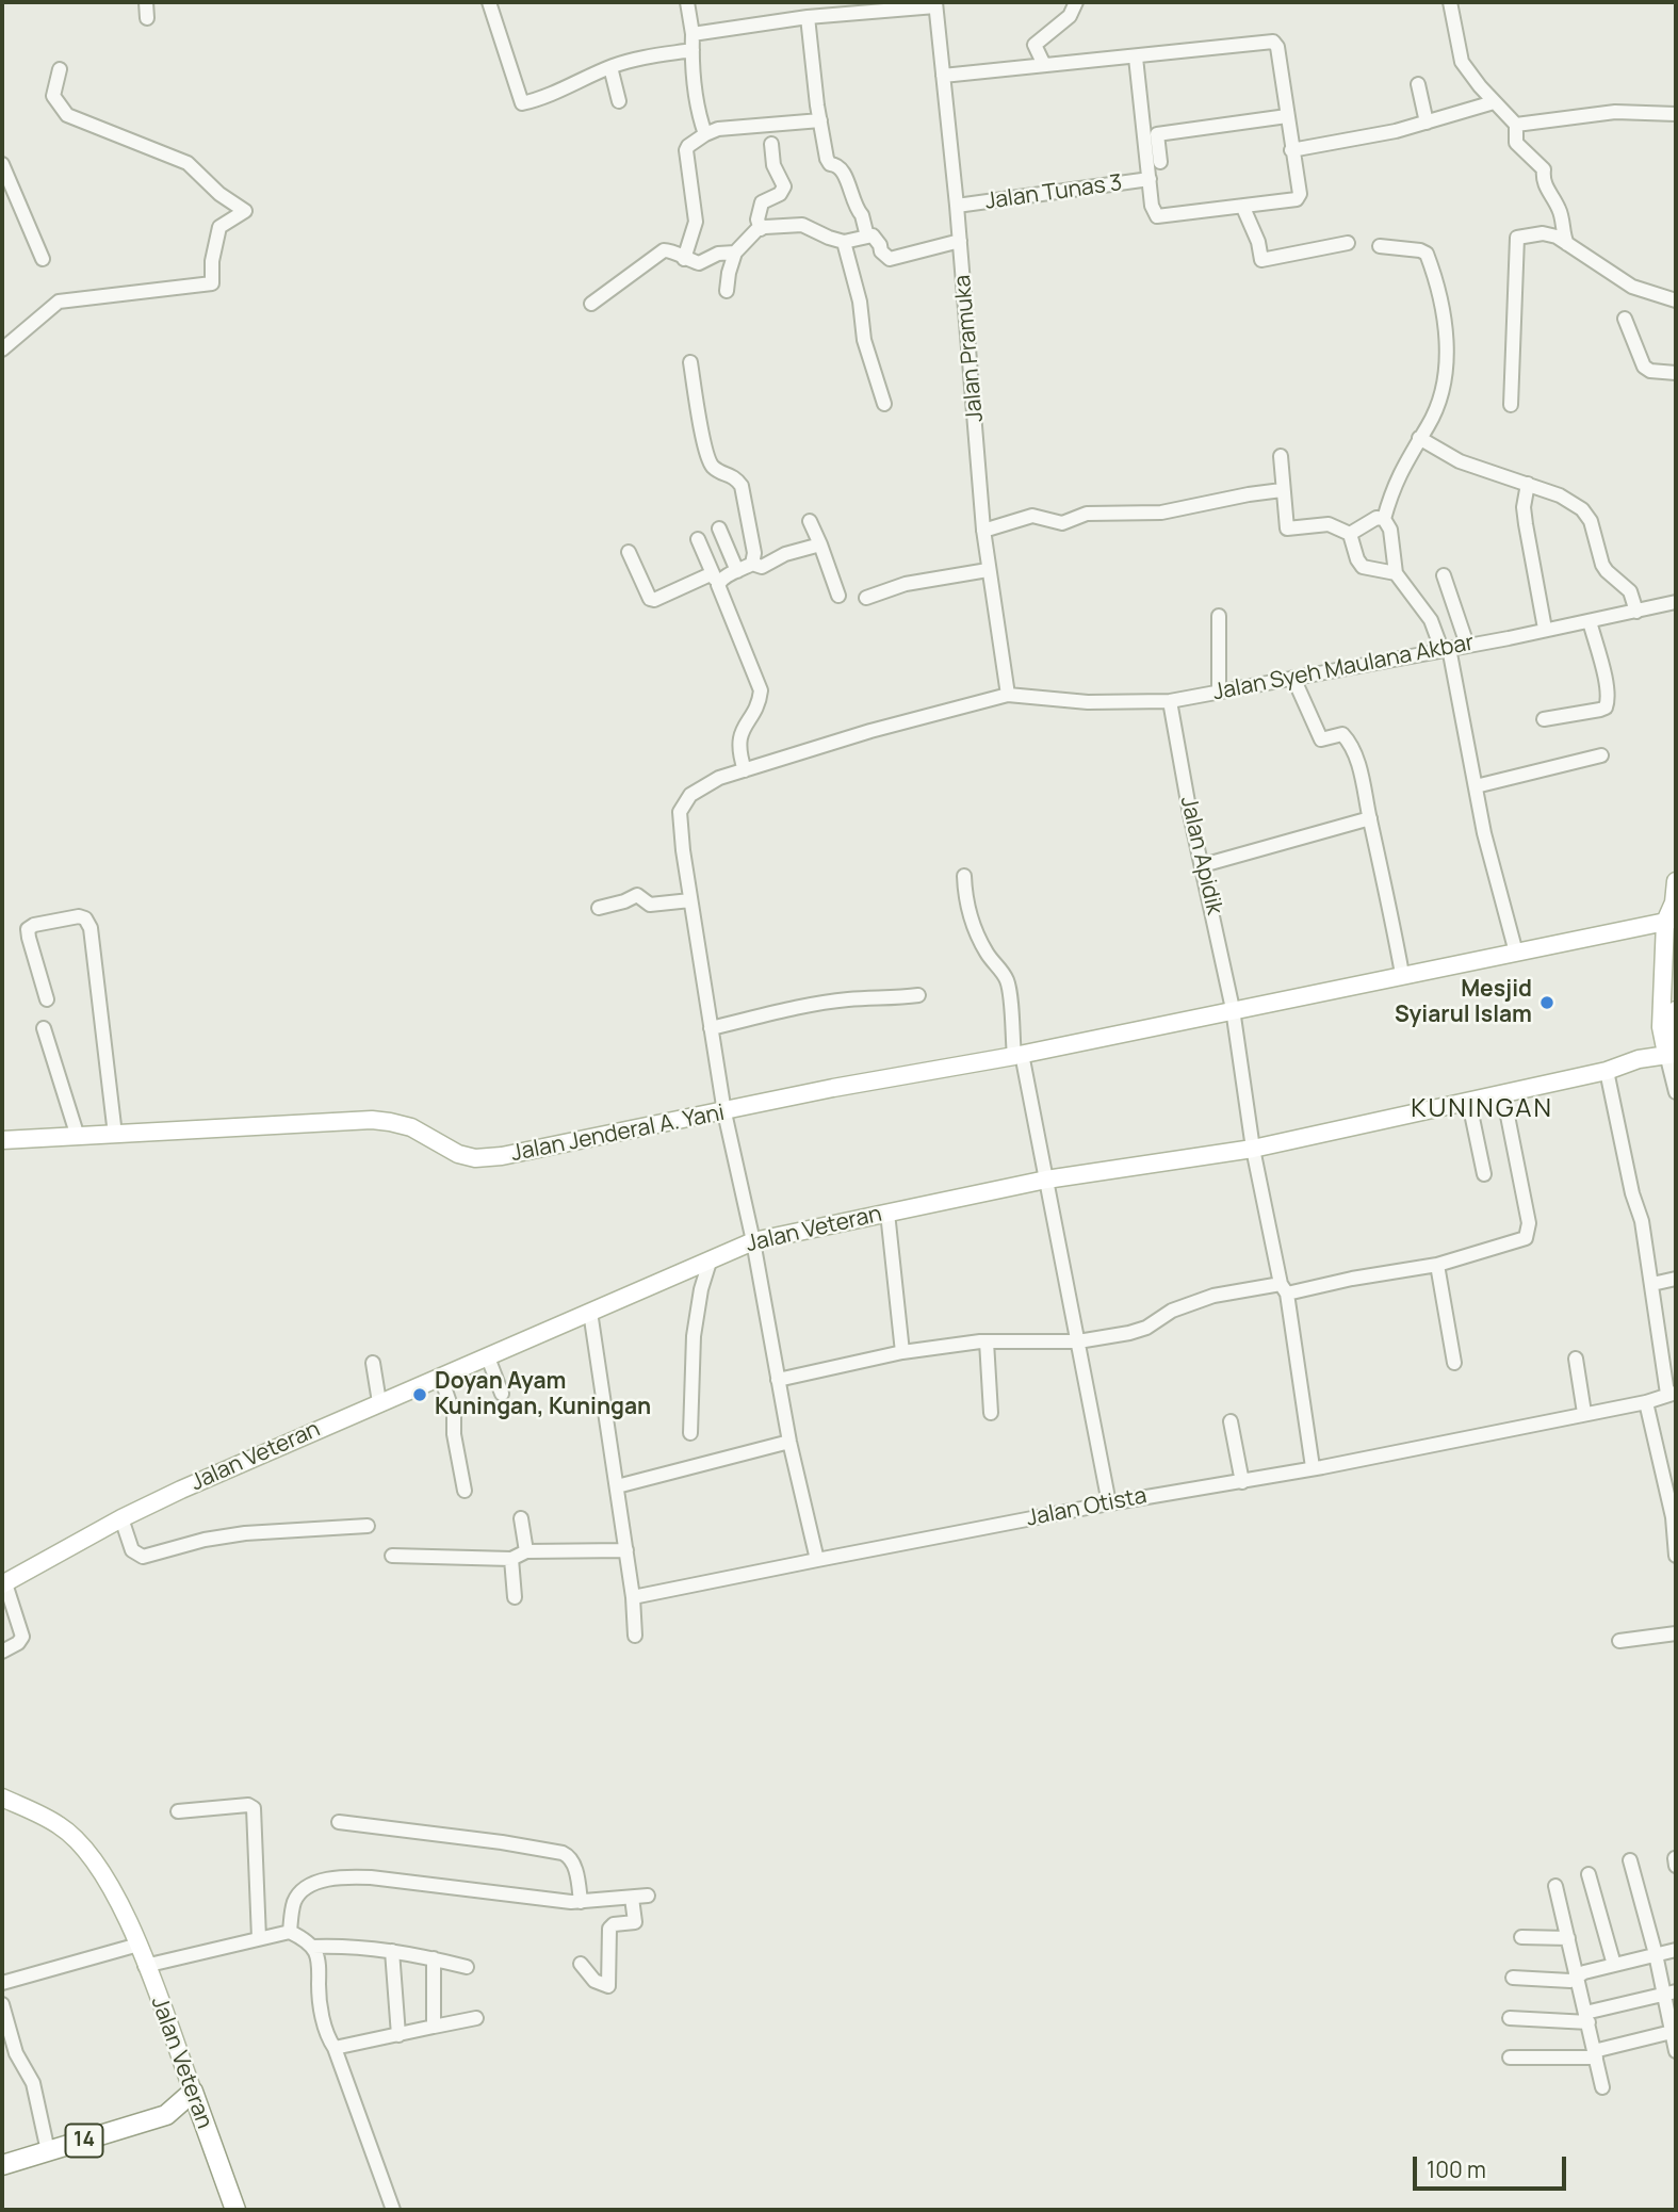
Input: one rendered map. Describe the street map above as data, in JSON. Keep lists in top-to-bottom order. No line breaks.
{"streets":{"highway":["Jalan Veteran","14"],"main road":["Jalan Jenderal A. Yani"],"street":["Jalan Tunas 3","Jalan Pramuka","Jalan Syeh Maulana Akbar","Jalan Apidik","Jalan Otista"]},"crossings":[["Jalan Tunas 3","Jalan Pramuka"],["Jalan Pramuka","Jalan Syeh Maulana Akbar"],["Jalan Syeh Maulana Akbar","Jalan Apidik"],["Jalan Apidik","Jalan Jenderal A. Yani"],["Jalan Apidik","Jalan Veteran"],["Jalan Apidik","Jalan Otista"],["Jalan Veteran","14"]],"districts":["KUNINGAN"],"places":["Mesjid Syiarul Islam","Doyan Ayam Kuningan, Kuningan"],"scale_bar":"100 m"}
